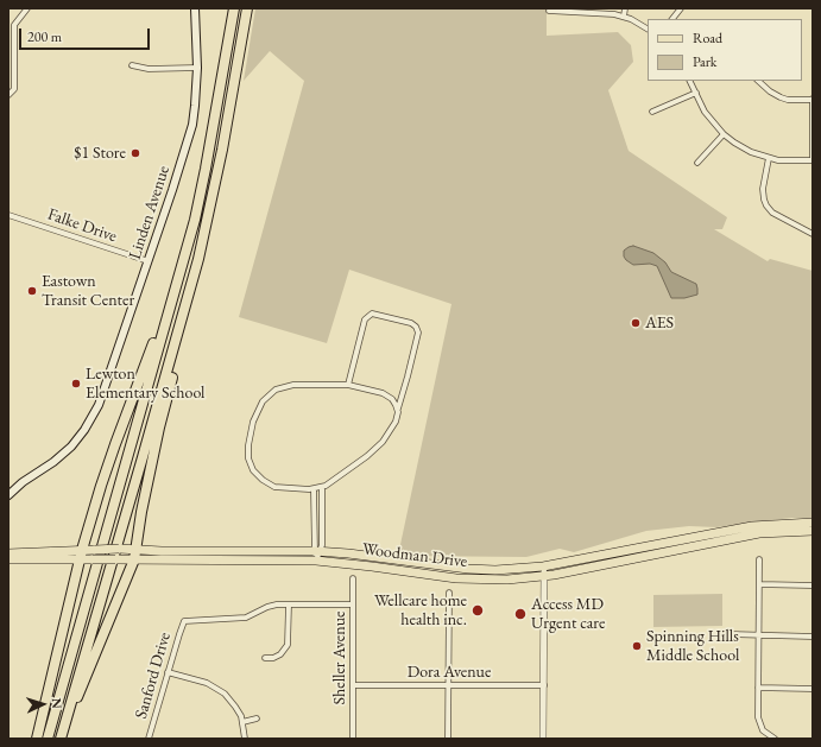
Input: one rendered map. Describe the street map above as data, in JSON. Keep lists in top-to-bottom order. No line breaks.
{"streets":{"main road":["Linden Avenue","Woodman Drive"],"street":["Falke Drive","Sheller Avenue","Dora Avenue","Sanford Drive"]},"crossings":[["Linden Avenue","Falke Drive"],["Sheller Avenue","Dora Avenue"],["Sheller Avenue","Sanford Drive"]],"places":["$1 Store","Eastown Transit Center","AES","Lewton Elementary School","Wellcare home health inc.","Access MD Urgent care","Spinning Hills Middle School"],"legend":["Road","Park"],"scale_bar":"200 m","north":"right"}
